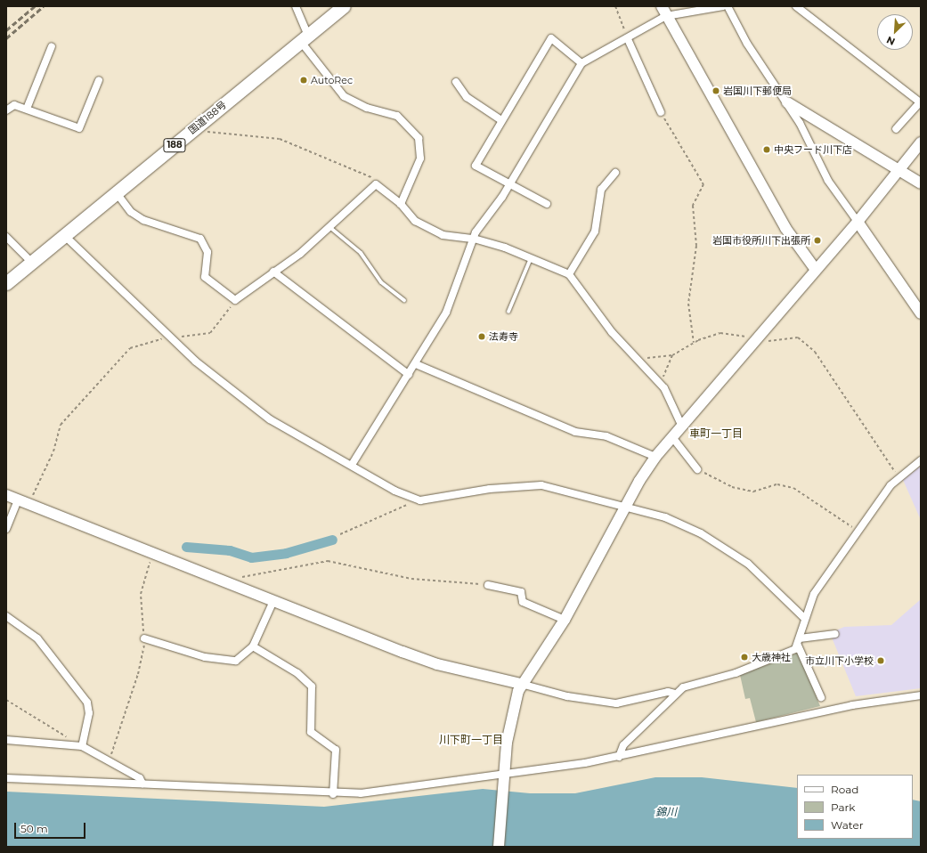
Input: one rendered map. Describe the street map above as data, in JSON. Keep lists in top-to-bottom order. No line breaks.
{"streets":{"highway":["国道188号","188"]},"districts":["車町一丁目","川下町一丁目"],"water":["錦川"],"places":["AutoRec","岩国川下郵便局","中央フード川下店","岩国市役所川下出張所","法寿寺","大歳神社","市立川下小学校"],"legend":["Road","Park","Water"],"scale_bar":"50 m","north":"bottom left"}
